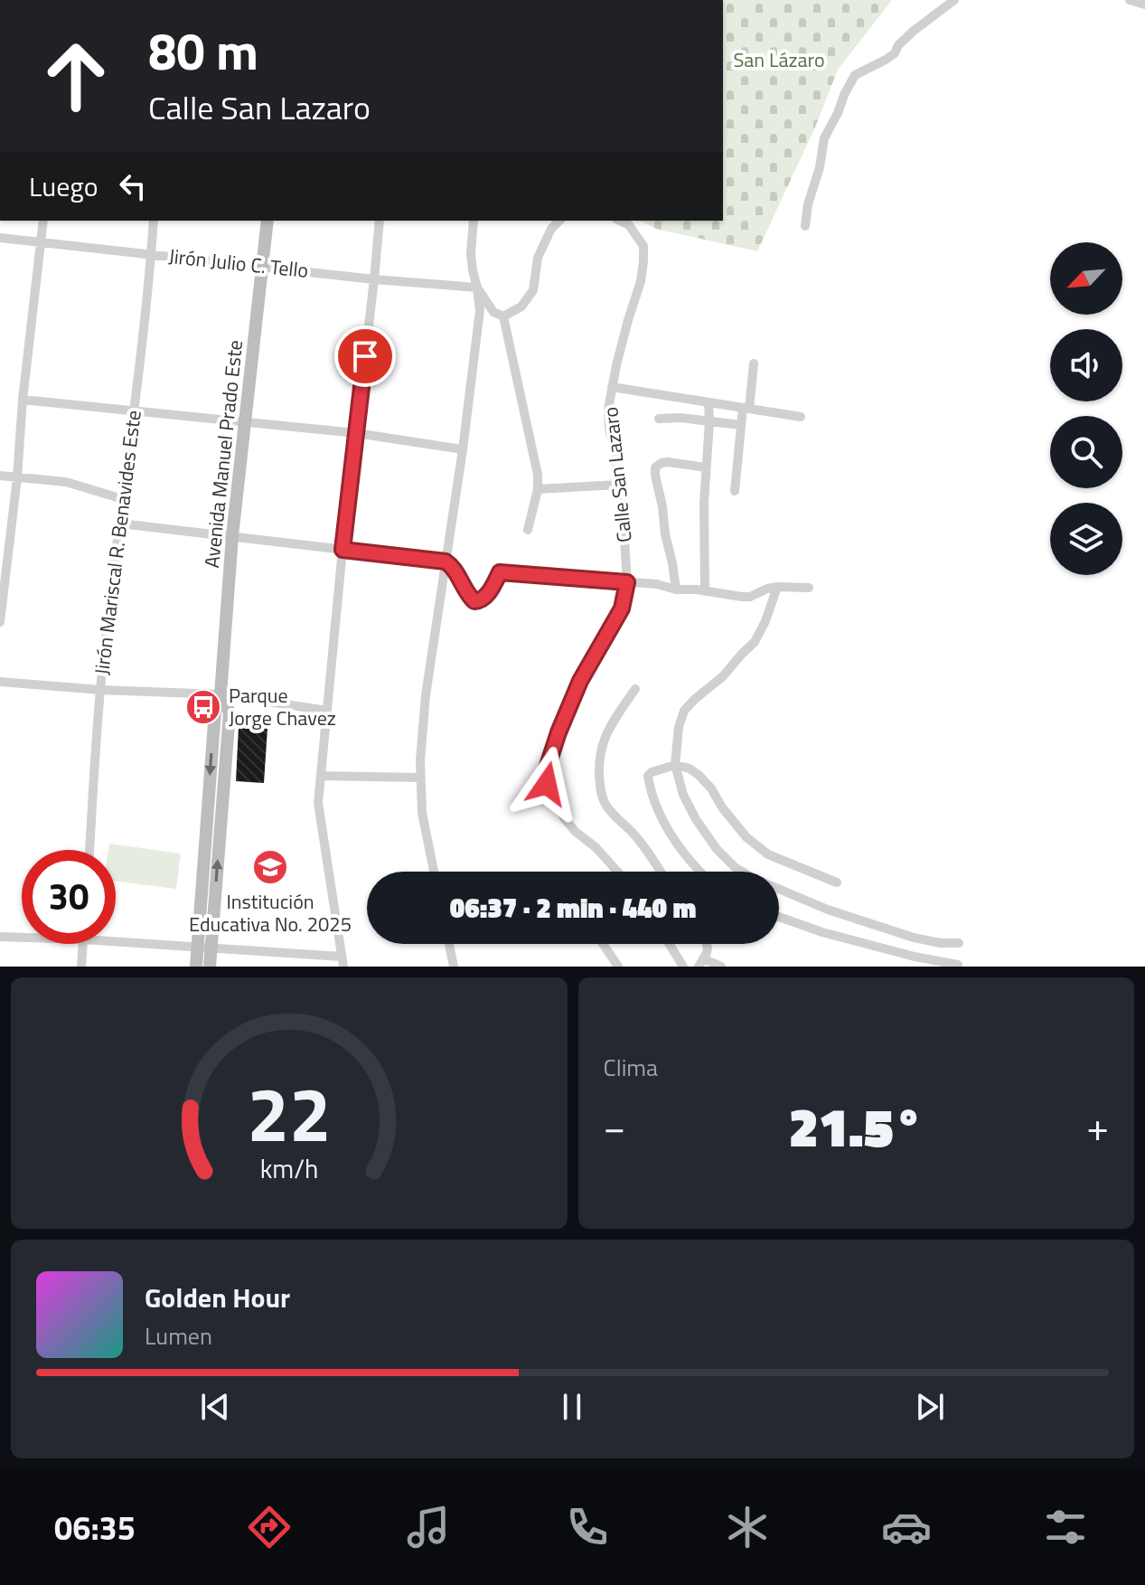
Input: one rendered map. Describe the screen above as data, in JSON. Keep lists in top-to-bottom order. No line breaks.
{"streets":{"street":["Jirón Julio C. Tello","Avenida Manuel Prado Este","Calle San Lazaro","Jirón Mariscal R. Benavides Este"]},"crossings":[["Jirón Julio C. Tello","Avenida Manuel Prado Este"],["Jirón Julio C. Tello","Jirón Mariscal R. Benavides Este"]],"parks":["San Lázaro"],"places":{"bus stop":["Parque Jorge Chavez"],"school or university":["Institución Educativa No. 2025"]},"north":"bottom left","page":{"turn":["80 m","Calle San Lazaro"],"then":"Luego","limit":"30","trip":"06:37 · 2 min · 440 m","tile":"Clima","heat":["−","21.5°","+"],"song":["Golden Hour","Lumen"],"tabs":"06:35","gauge":["22","km/h"]}}
